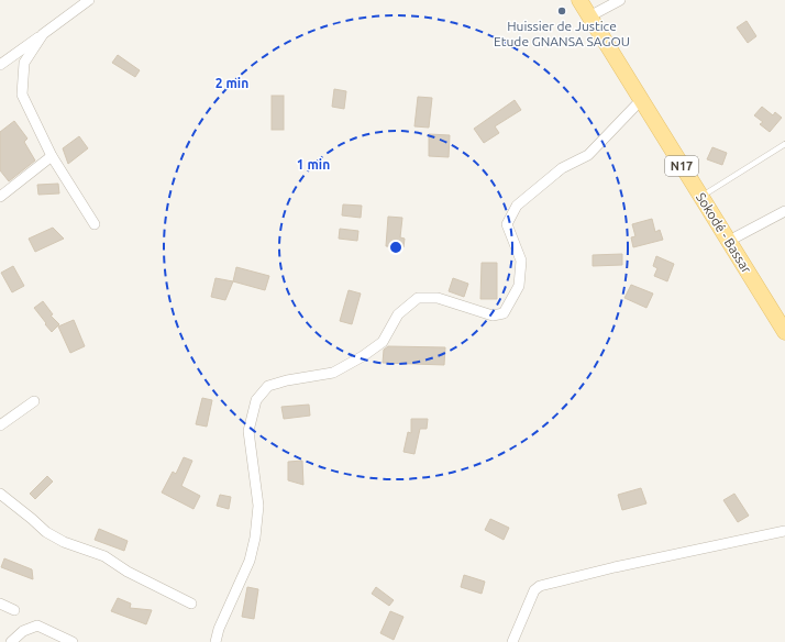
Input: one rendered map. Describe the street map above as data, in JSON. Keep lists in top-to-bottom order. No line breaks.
{"streets":{"main road":["N17","Sokodé - Bassar"]},"places":["Huissier de Justice Etude GNANSA SAGOU"],"rings":["2 min","1 min"]}
